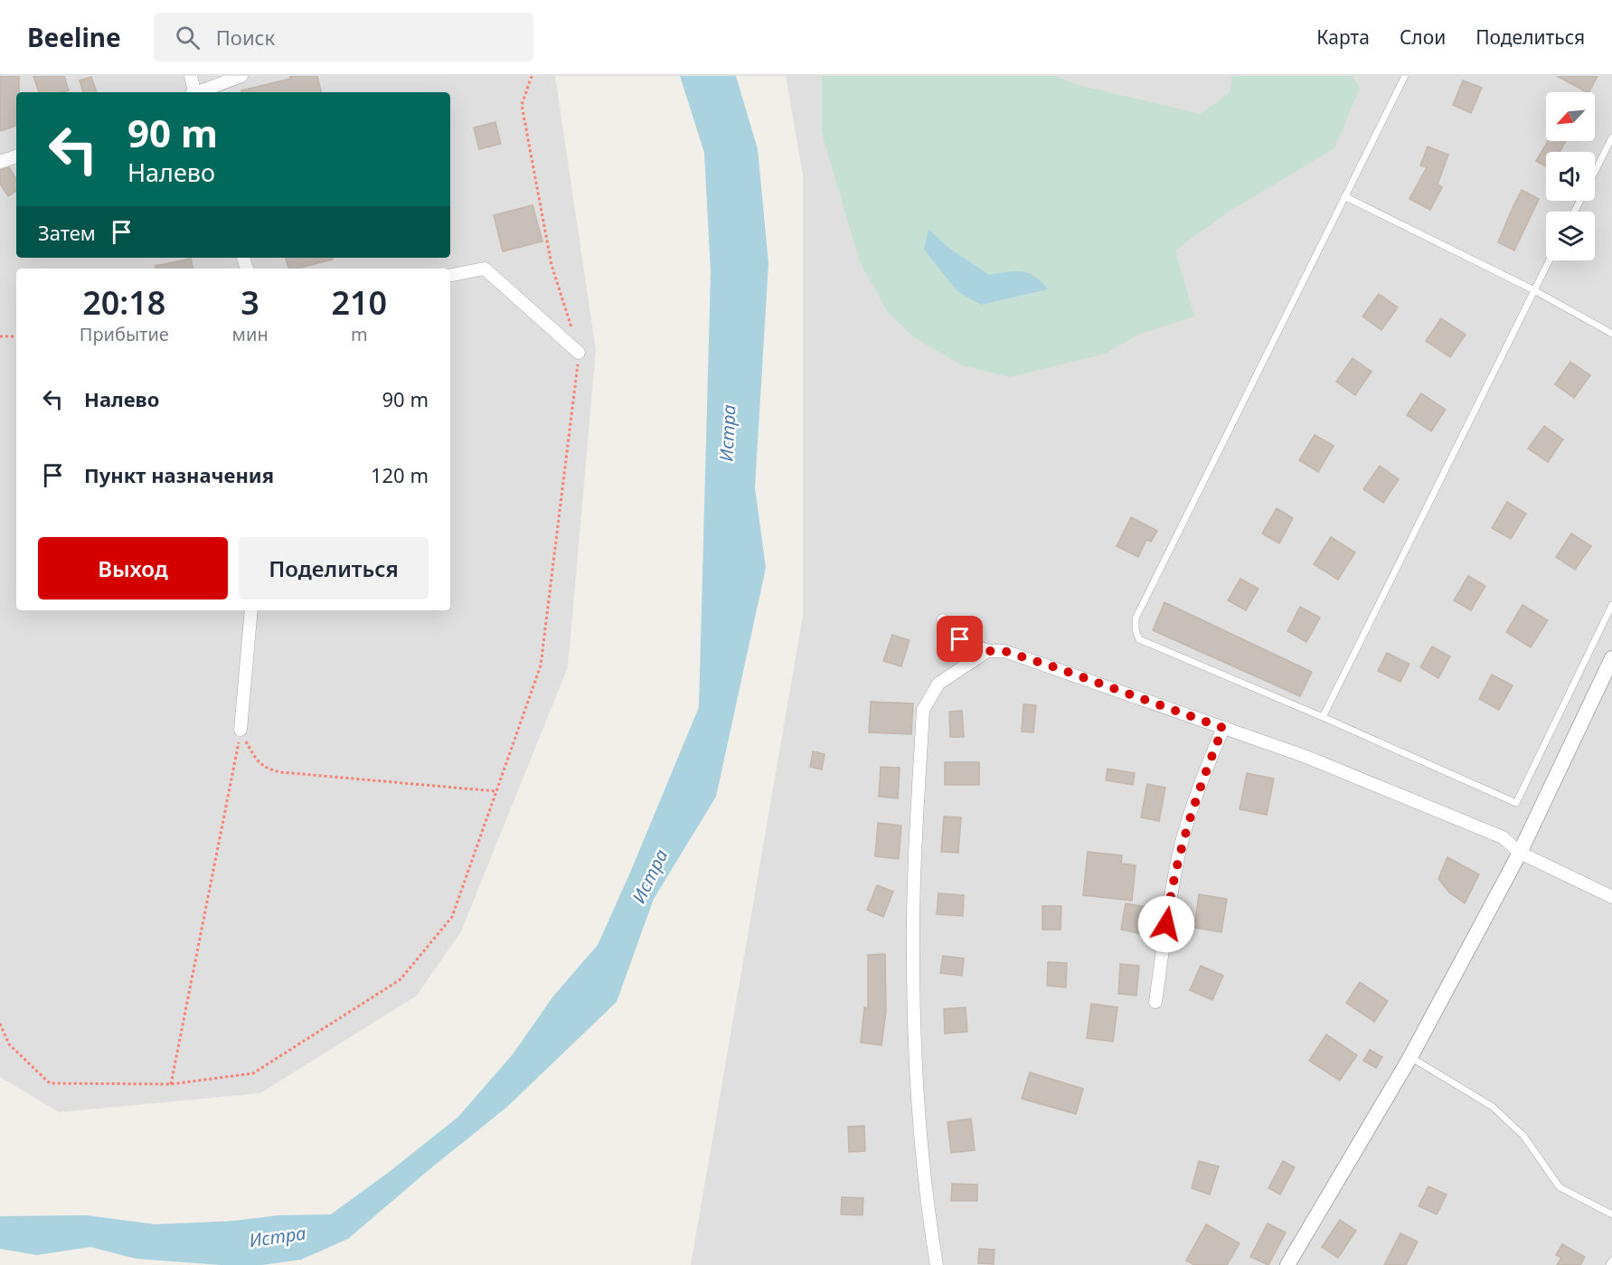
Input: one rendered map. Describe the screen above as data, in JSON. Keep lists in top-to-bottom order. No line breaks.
{"water":["Истра"],"north":"bottom left","page":{"header":"Beeline","search":"Поиск","nav":["Карта","Слои","Поделиться"],"turn":["90 m","Налево"],"then":"Затем","eta":["20:18","Прибытие","3","мин","210","m"],"list":[{"name":"Налево","value":"90 m"},{"name":"Пункт назначения","value":"120 m"}],"buttons":["Выход","Поделиться"]}}
